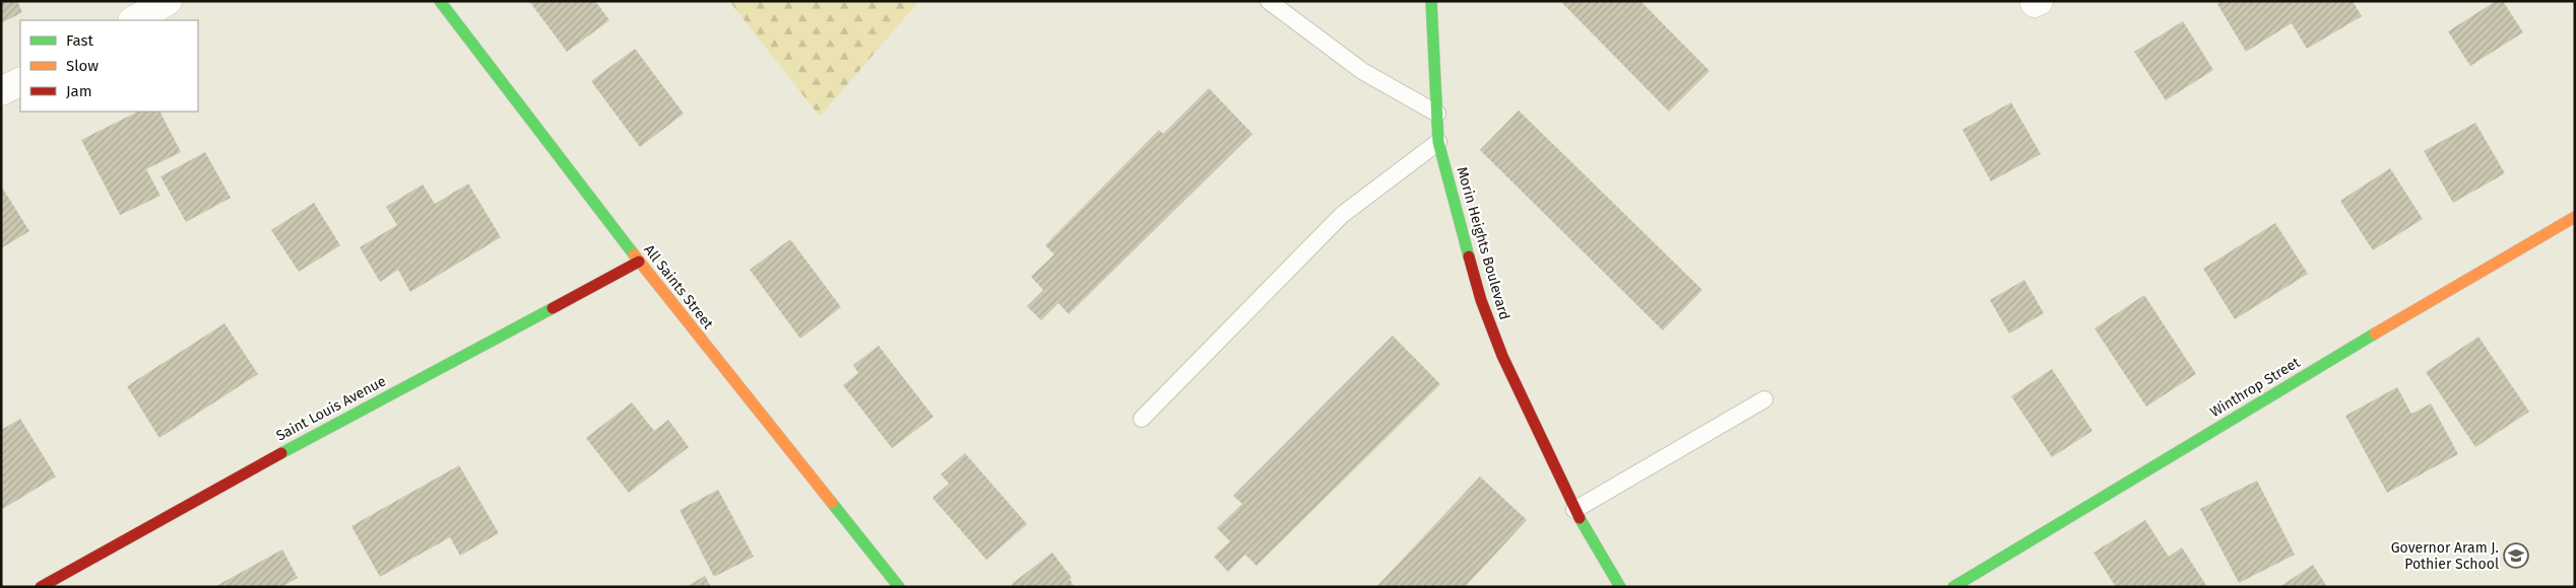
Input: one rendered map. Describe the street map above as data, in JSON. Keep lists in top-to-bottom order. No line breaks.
{"streets":{"street":["Morin Heights Boulevard","All Saints Street","Winthrop Street","Saint Louis Avenue"]},"crossings":[["All Saints Street","Saint Louis Avenue"]],"places":{"school or university":["Governor Aram J. Pothier School"]},"legend":["Fast","Slow","Jam"]}
